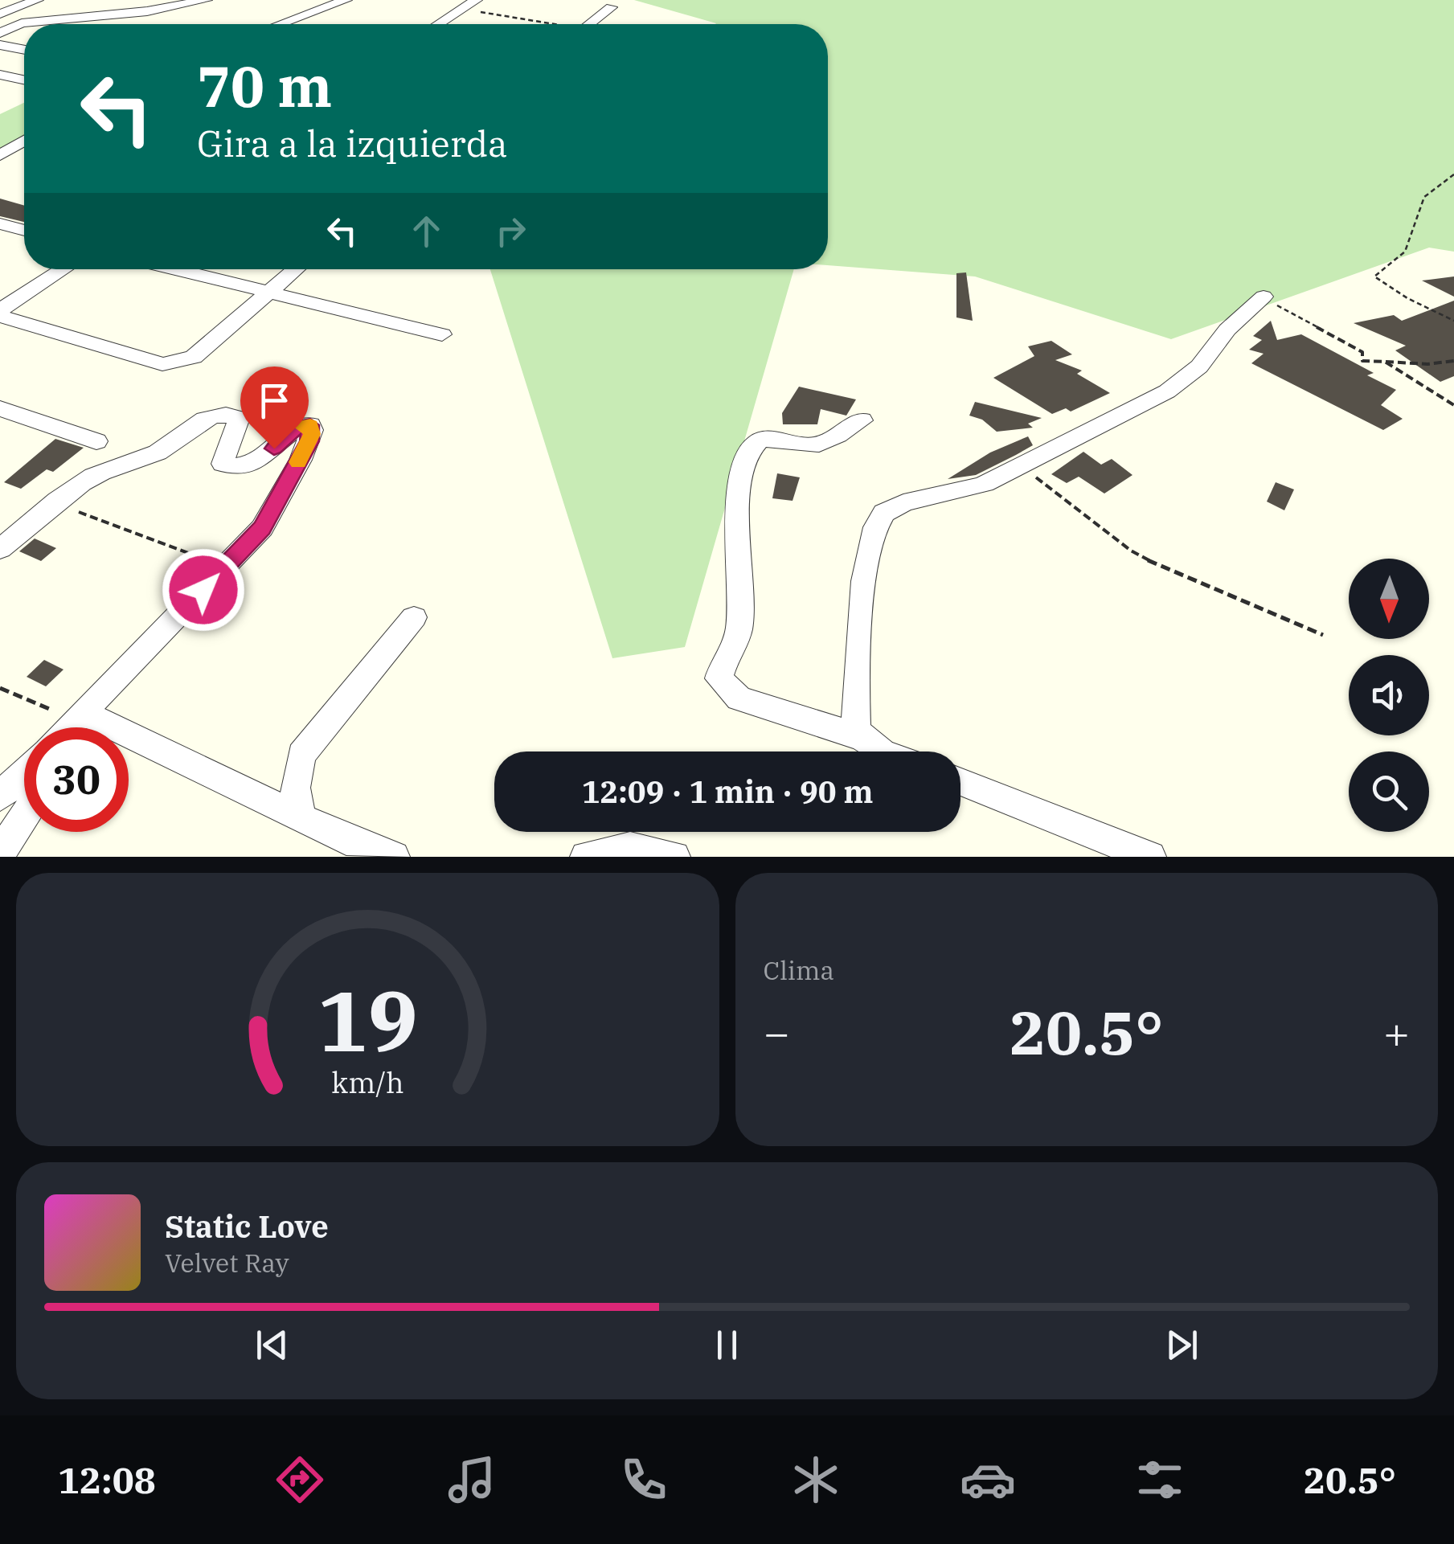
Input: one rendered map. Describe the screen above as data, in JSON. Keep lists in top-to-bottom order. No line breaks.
{"north":"bottom","page":{"turn":["70 m","Gira a la izquierda"],"limit":"30","trip":"12:09 · 1 min · 90 m","tile":"Clima","heat":["−","20.5°","+"],"song":["Static Love","Velvet Ray"],"tabs":["12:08","20.5°"],"gauge":["19","km/h"]}}
